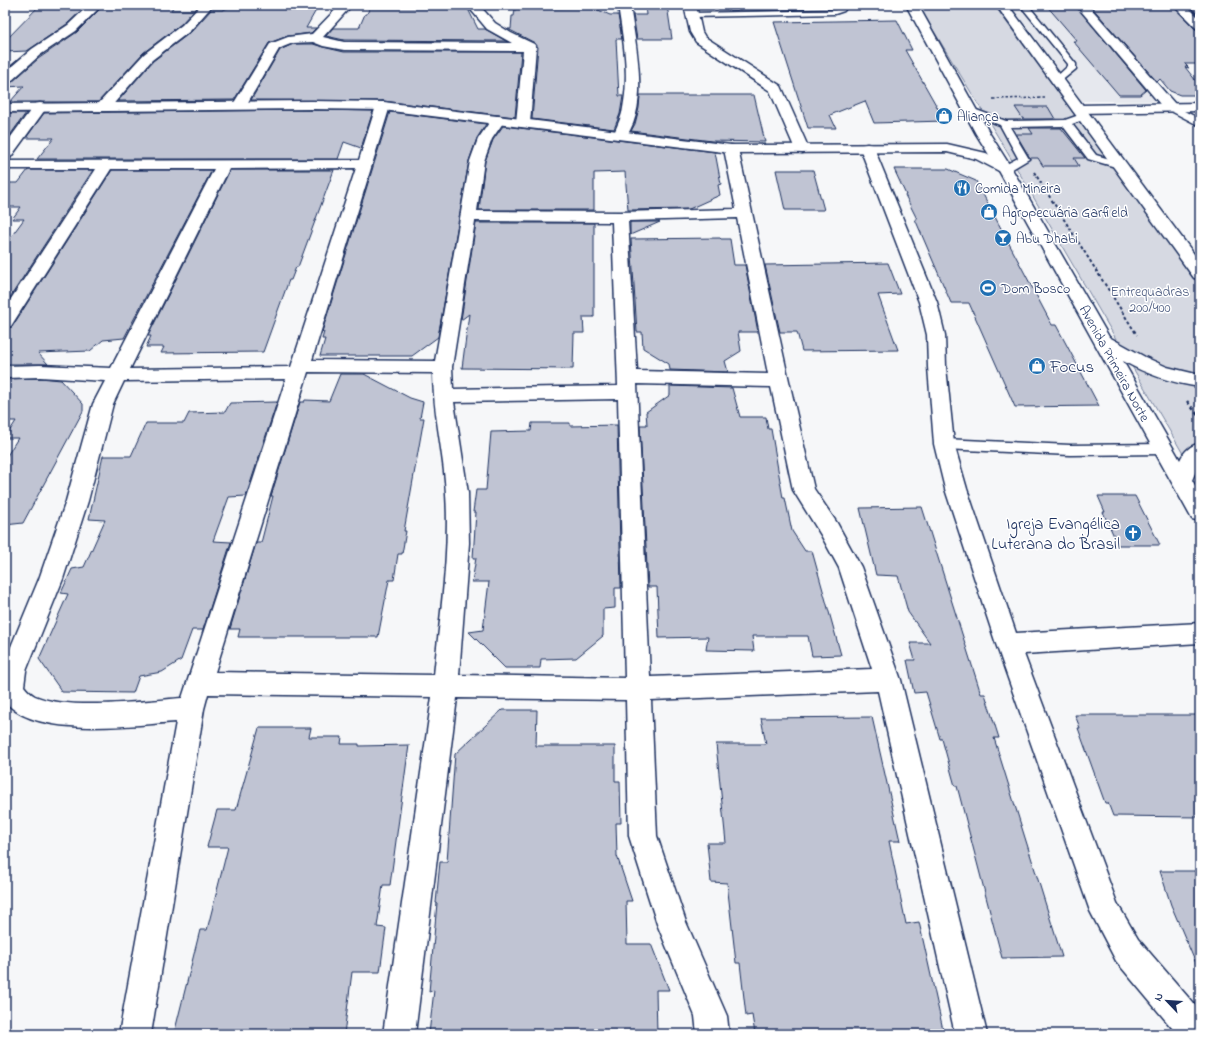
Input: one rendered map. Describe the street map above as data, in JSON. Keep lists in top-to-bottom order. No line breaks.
{"streets":{"street":["Avenida Primeira Norte"]},"parks":["Entrequadras 200/400"],"places":{"shop":["Aliança","Agropecuária Garfield","Focus"],"restaurant":["Comida Mineira"],"bar":["Abu Dhabi"],"sports":["Dom Bosco"],"church":["Igreja Evangélica Luterana do Brasil"]},"north":"top left"}
